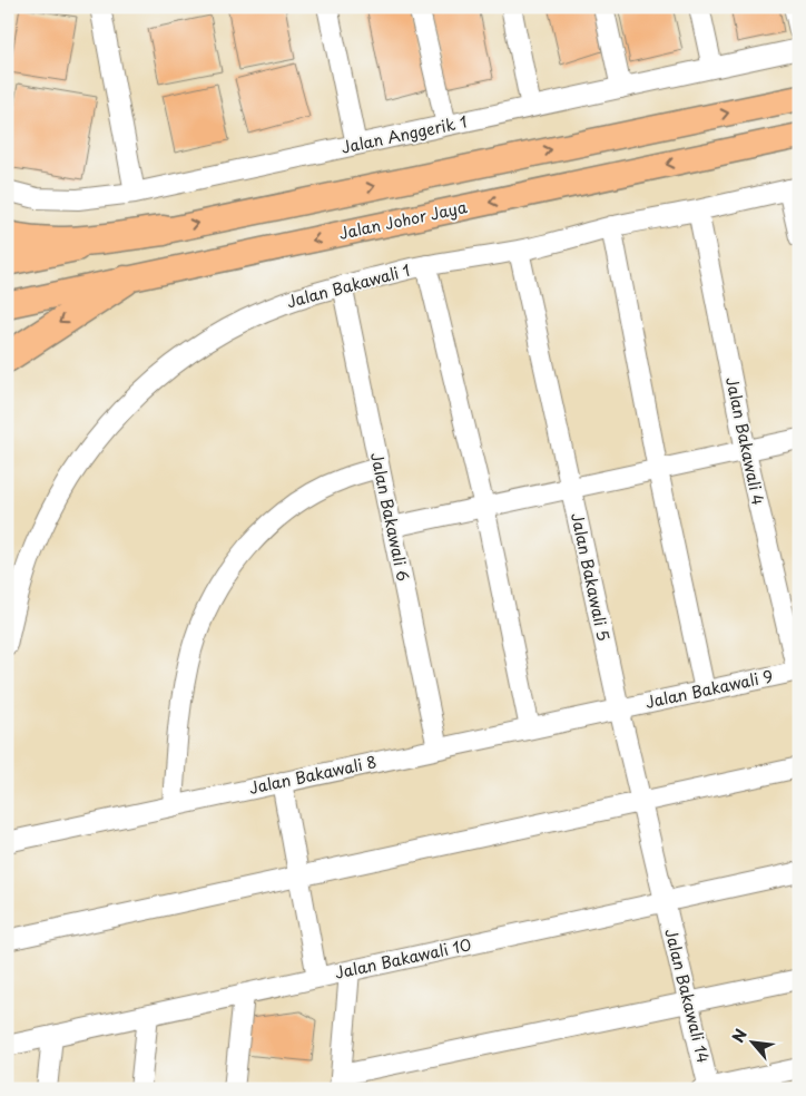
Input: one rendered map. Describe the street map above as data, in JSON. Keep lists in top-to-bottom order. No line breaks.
{"streets":{"main road":["Jalan Johor Jaya"],"street":["Jalan Anggerik 1","Jalan Bakawali 1","Jalan Bakawali 4","Jalan Bakawali 6","Jalan Bakawali 5","Jalan Bakawali 9","Jalan Bakawali 8","Jalan Bakawali 10","Jalan Bakawali 14"]},"crossings":[["Jalan Bakawali 1","Jalan Bakawali 4"],["Jalan Bakawali 1","Jalan Bakawali 6"],["Jalan Bakawali 1","Jalan Bakawali 5"],["Jalan Bakawali 4","Jalan Bakawali 9"],["Jalan Bakawali 6","Jalan Bakawali 8"],["Jalan Bakawali 5","Jalan Bakawali 9"],["Jalan Bakawali 5","Jalan Bakawali 8"],["Jalan Bakawali 5","Jalan Bakawali 10"],["Jalan Bakawali 5","Jalan Bakawali 14"],["Jalan Bakawali 9","Jalan Bakawali 8"],["Jalan Bakawali 10","Jalan Bakawali 14"]],"north":"top left"}
